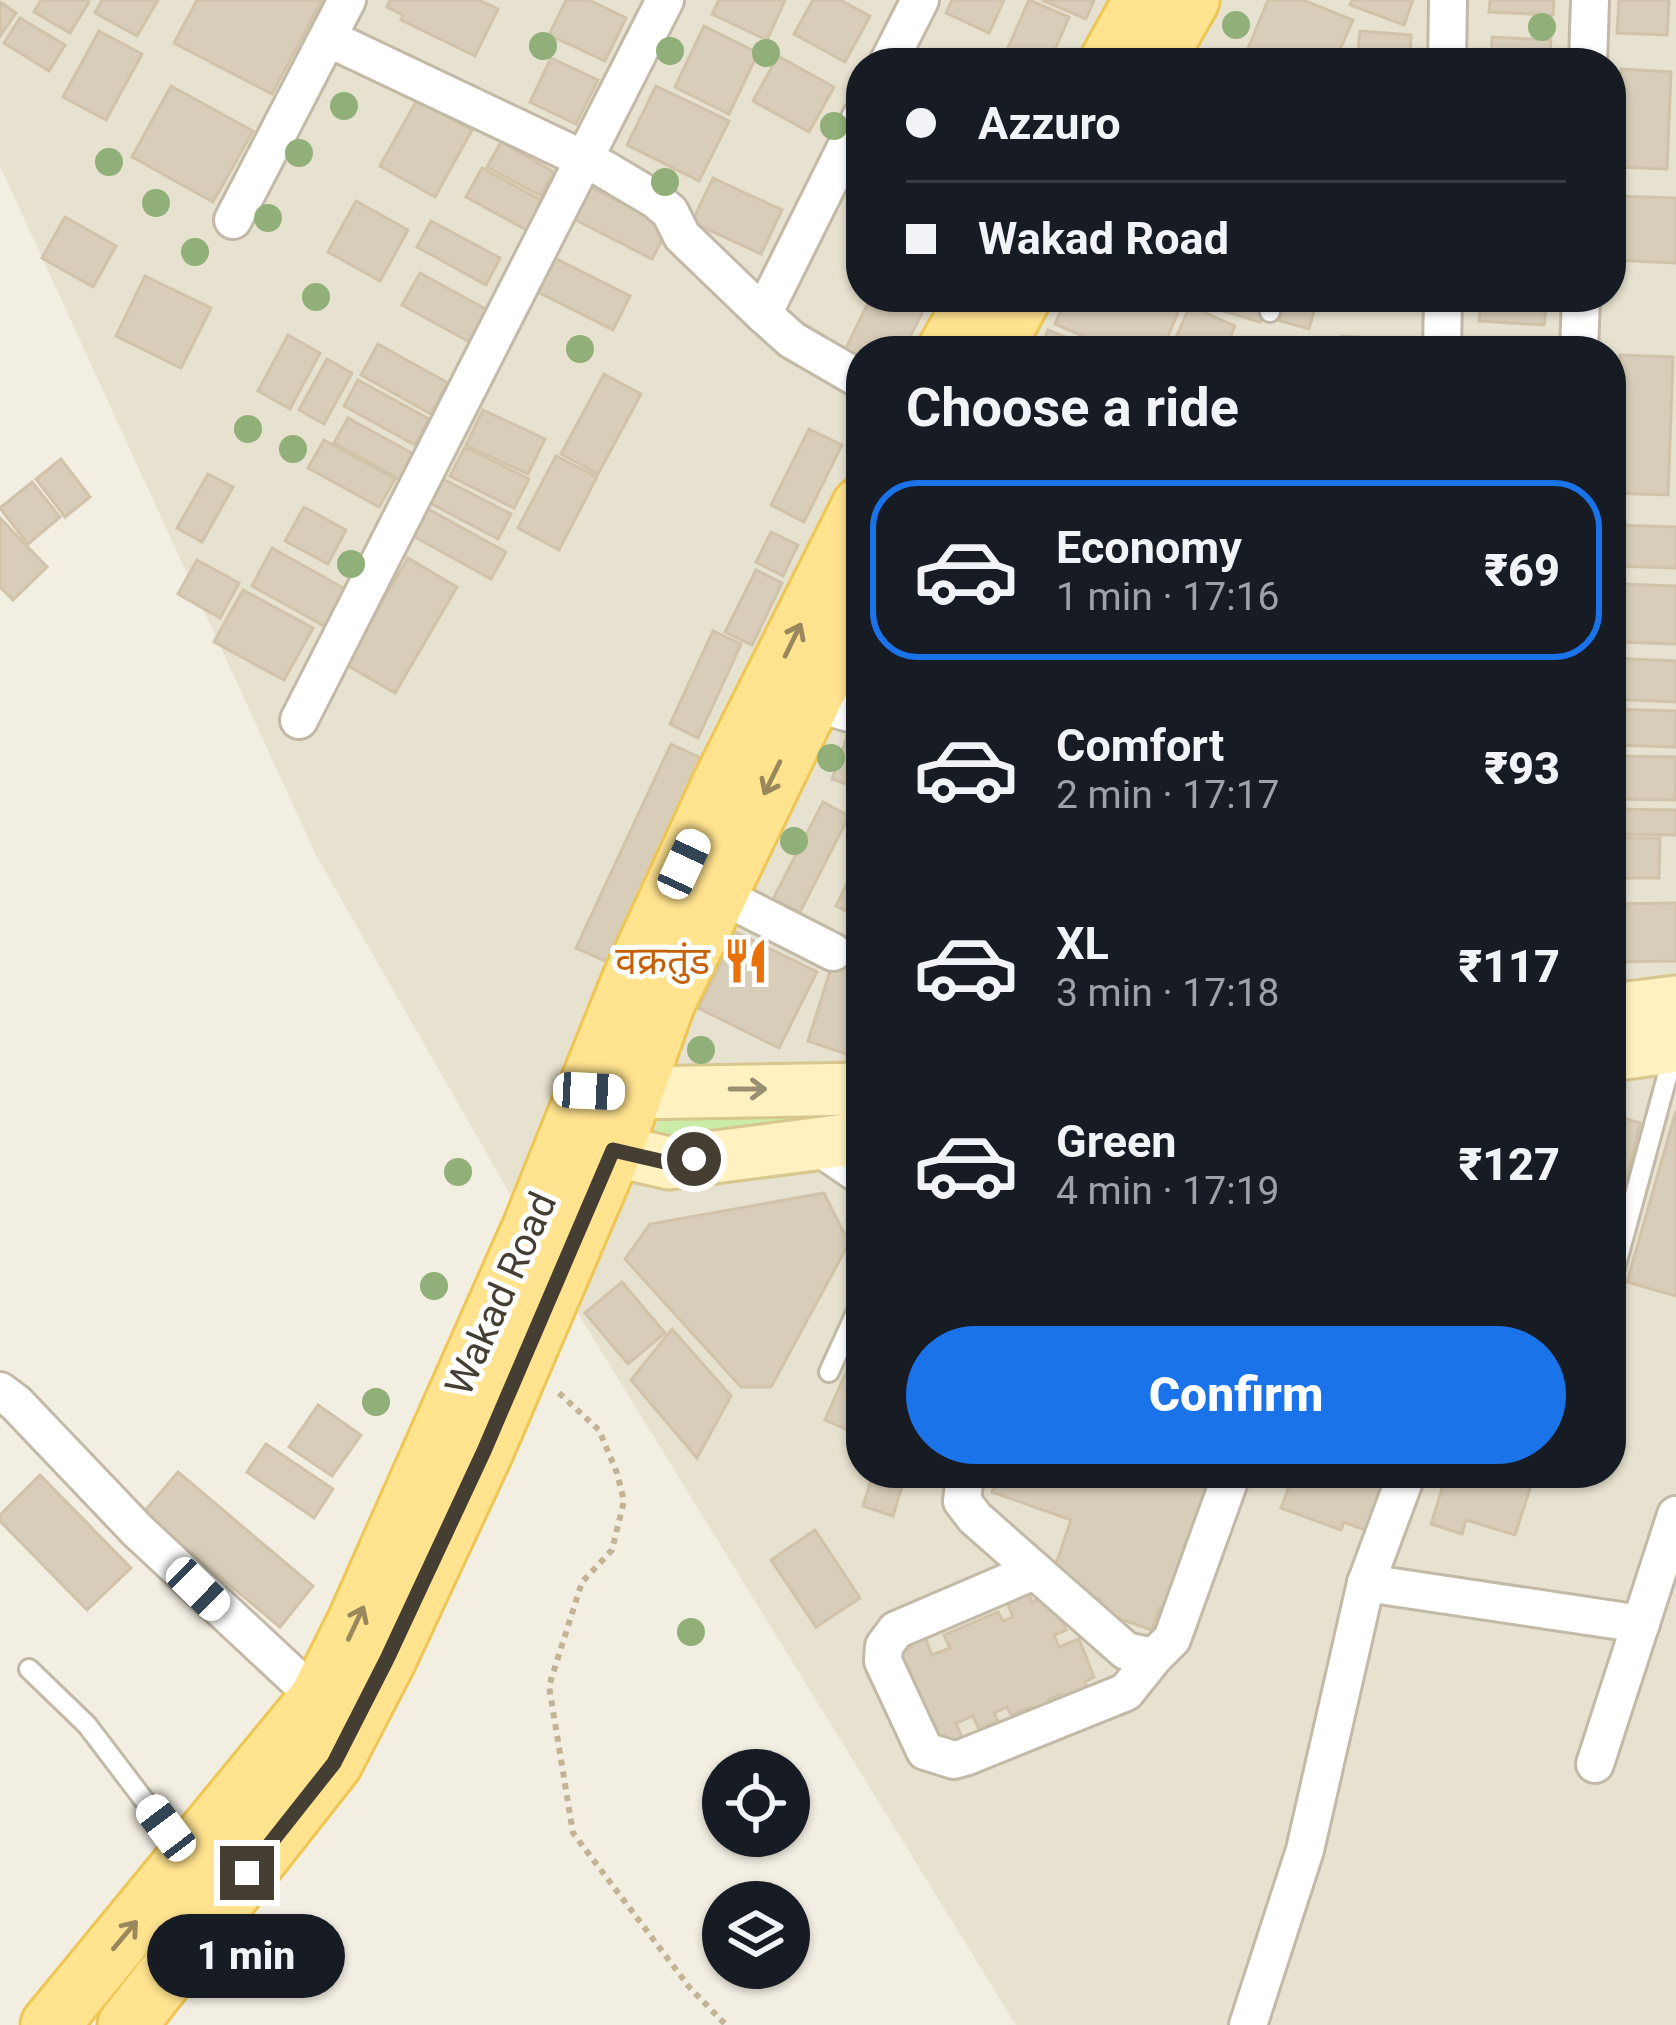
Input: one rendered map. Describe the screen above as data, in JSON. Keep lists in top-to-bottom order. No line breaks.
{"streets":{"main road":["Wakad Road"]},"places":{"restaurant":["वक्रतुंड"]},"page":{"banner":["Azzuro","Wakad Road"],"heading":"Choose a ride","list":[{"name":"Economy","note":"1 min · 17:16","value":"₹69"},{"name":"Comfort","note":"2 min · 17:17","value":"₹93"},{"name":"XL","note":"3 min · 17:18","value":"₹117"},{"name":"Green","note":"4 min · 17:19","value":"₹127"}],"buttons":"Confirm","bubble":"1 min"}}
